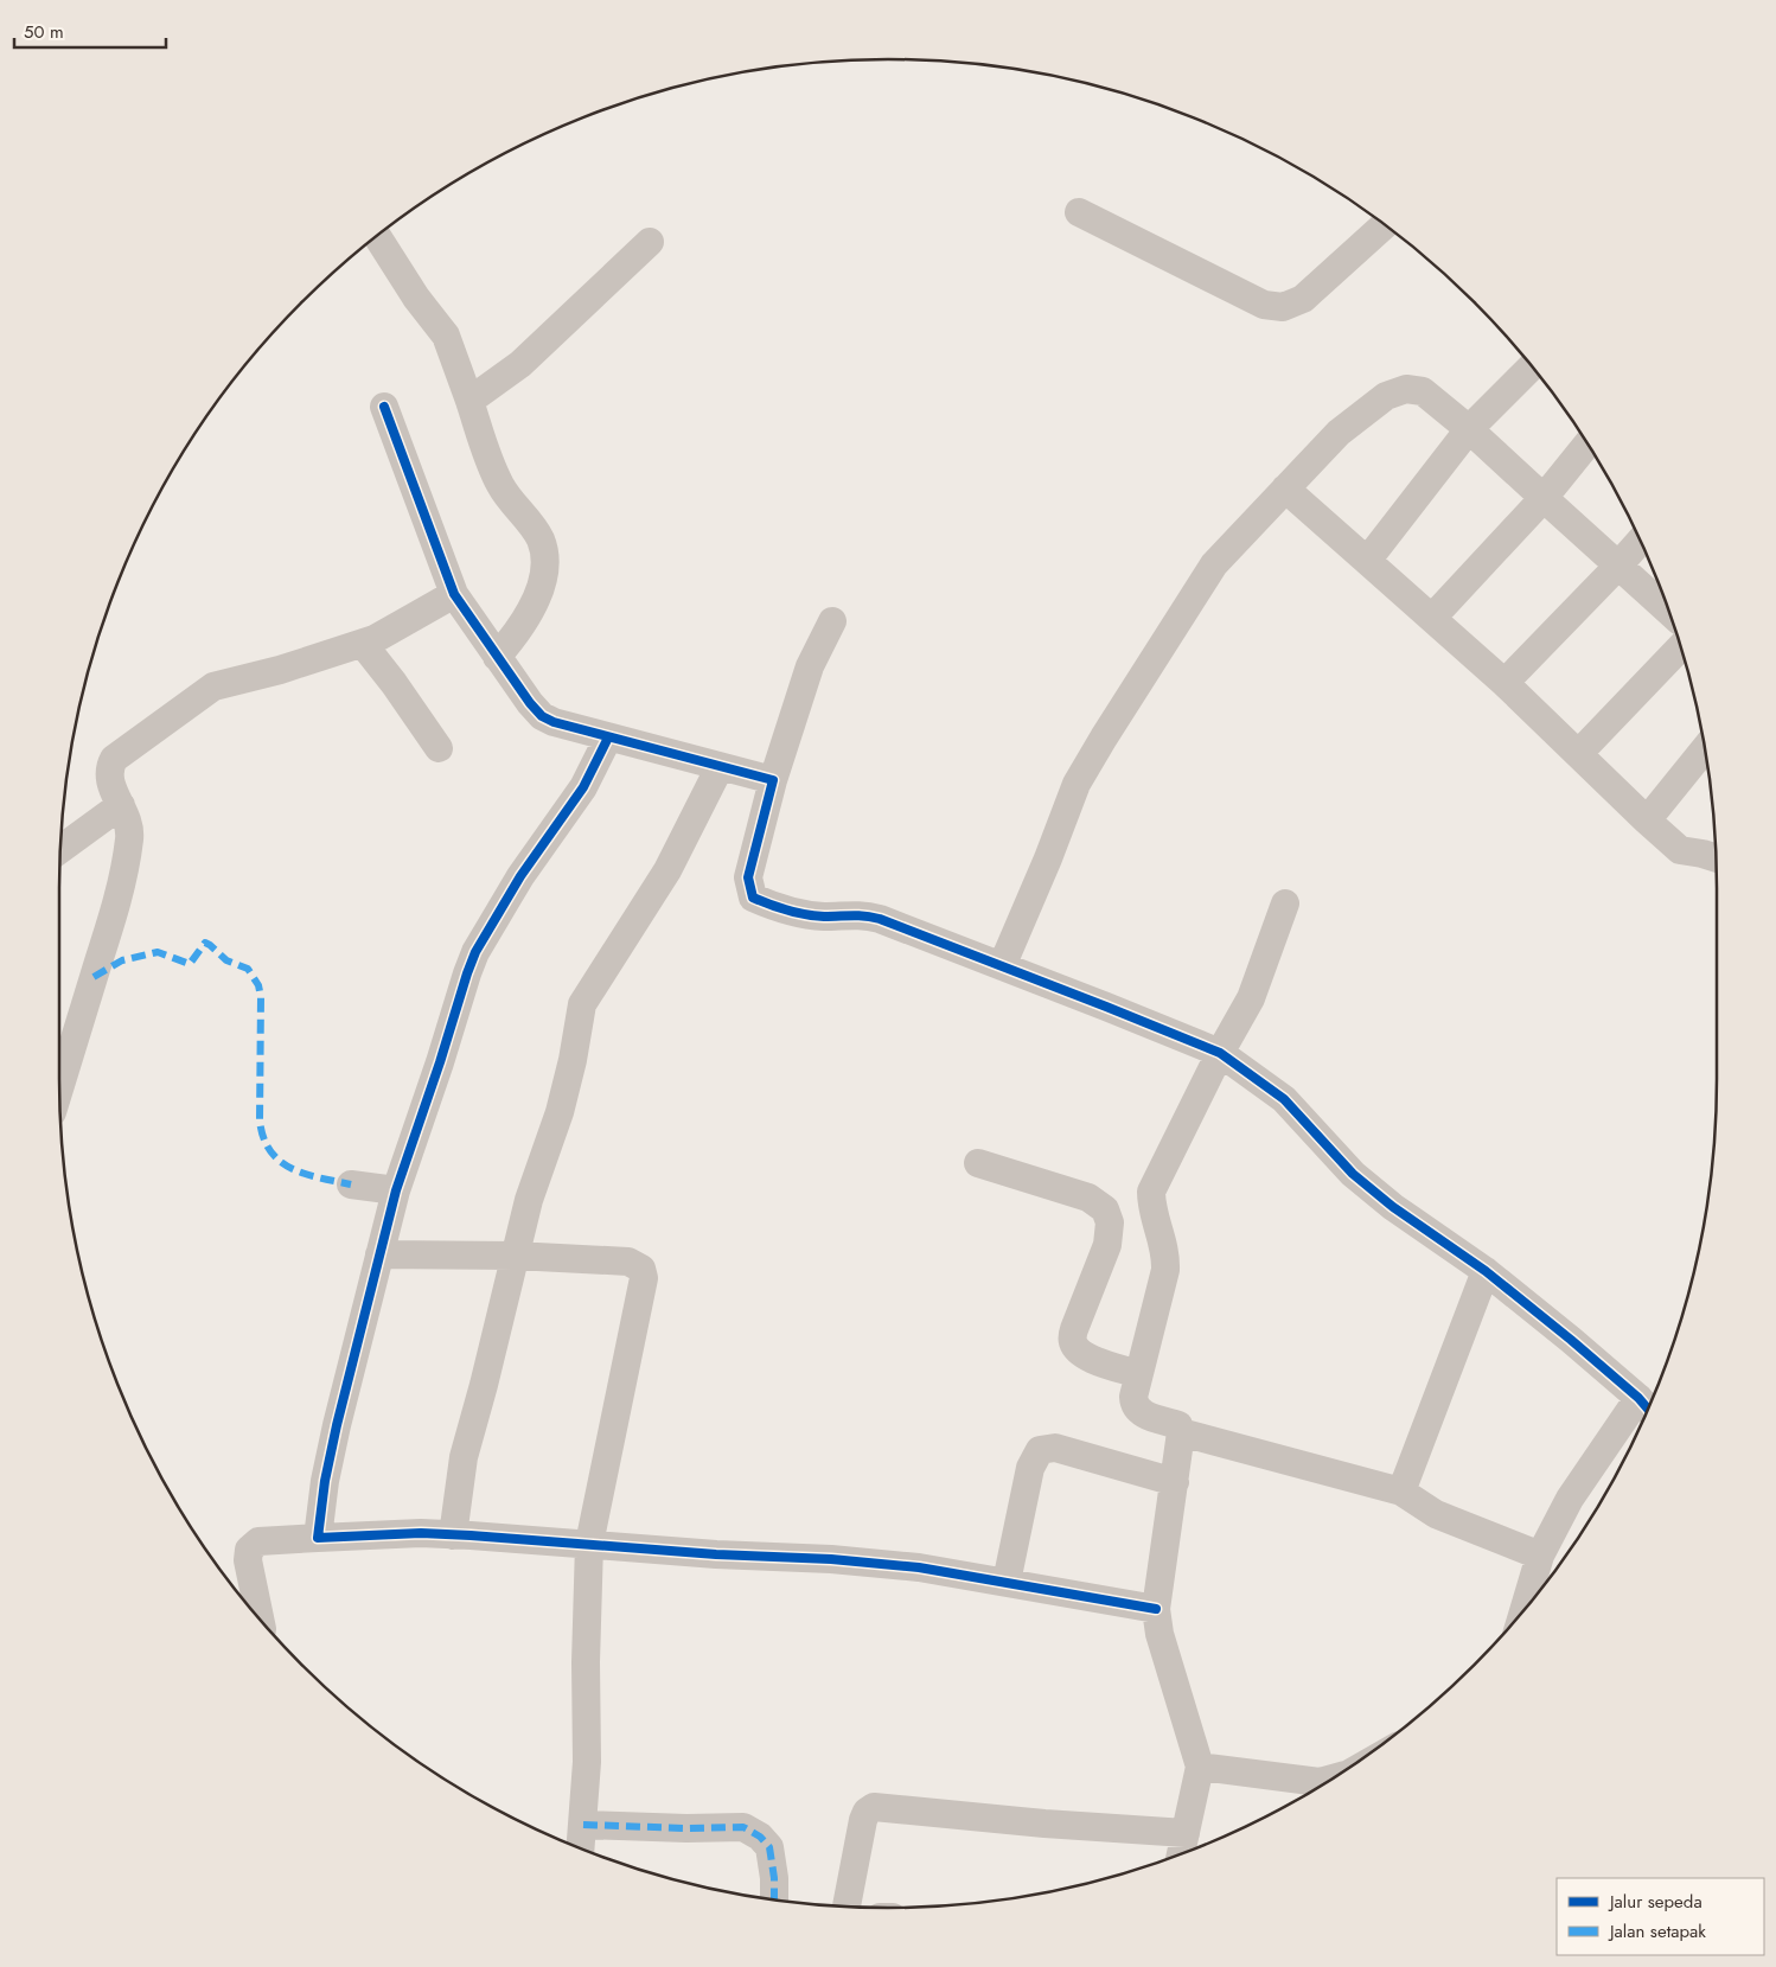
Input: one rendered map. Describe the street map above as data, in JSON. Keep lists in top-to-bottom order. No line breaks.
{"legend":["Jalur sepeda","Jalan setapak"],"scale_bar":"50 m"}
